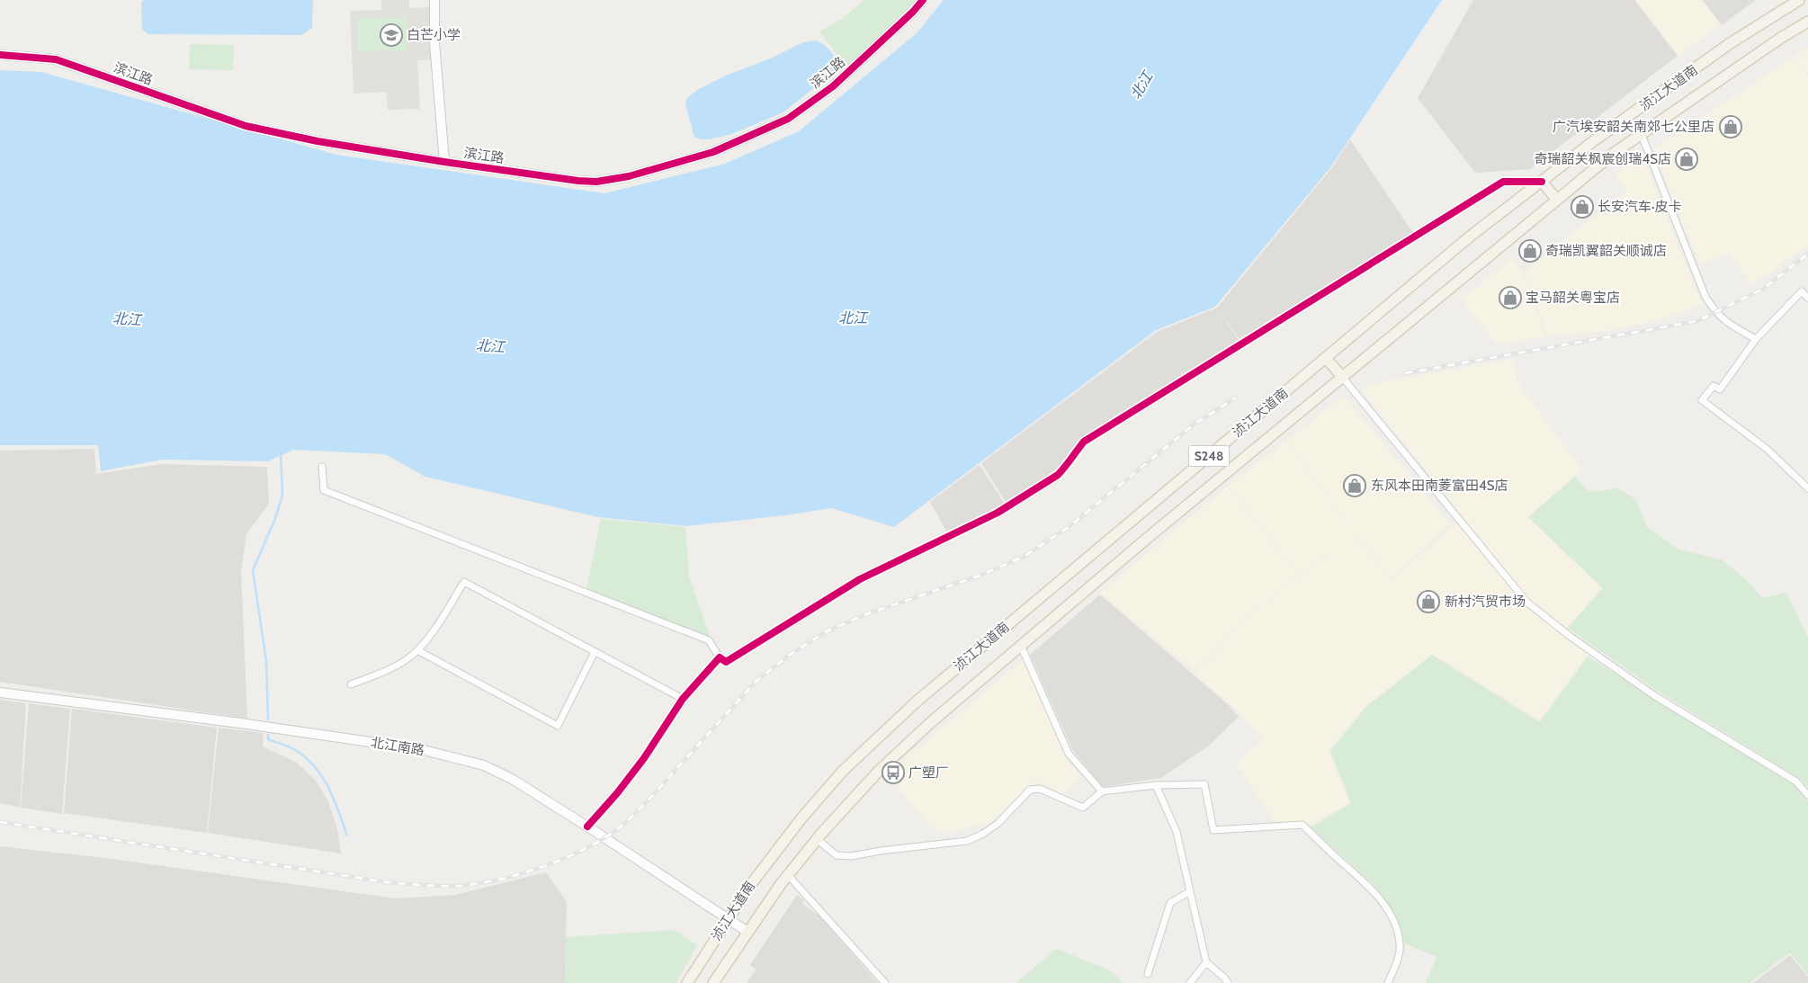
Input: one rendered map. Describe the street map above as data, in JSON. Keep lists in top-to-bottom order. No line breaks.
{"streets":{"main road":["浈江大道南","S248"],"street":["滨江路","北江南路"]},"crossings":[["浈江大道南","北江南路"]],"water":["北江"],"places":{"school or university":["白芒小学"],"shop":["广汽埃安韶关南郊七公里店","奇瑞韶关枫宸创瑞4S店","长安汽车·皮卡","奇瑞凯翼韶关顺诚店","宝马韶关粤宝店","东风本田南菱富田4S店","新村汽贸市场"],"bus stop":["广塑厂"]}}
